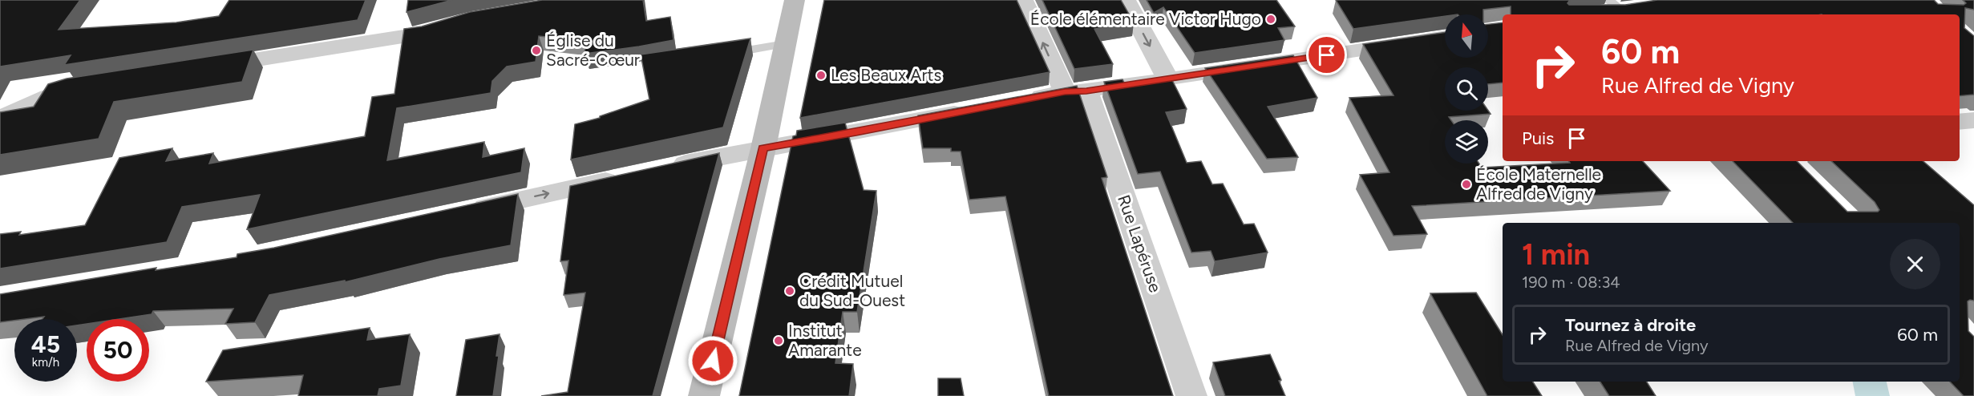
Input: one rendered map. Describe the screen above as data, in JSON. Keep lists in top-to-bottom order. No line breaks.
{"streets":{"street":["Rue Lapéruse"]},"places":["École élémentaire Victor Hugo","Église du Sacré-Cœur","Les Beaux Arts","École Maternelle Alfred de Vigny","Crédit Mutuel du Sud-Ouest","Institut Amarante"],"north":"top","page":{"turn":["60 m","Rue Alfred de Vigny"],"then":"Puis","heading":["1 min","190 m · 08:34"],"list":[{"name":"Tournez à droite","note":"Rue Alfred de Vigny","value":"60 m"}],"speed":"45 km/h","limit":"50"}}
